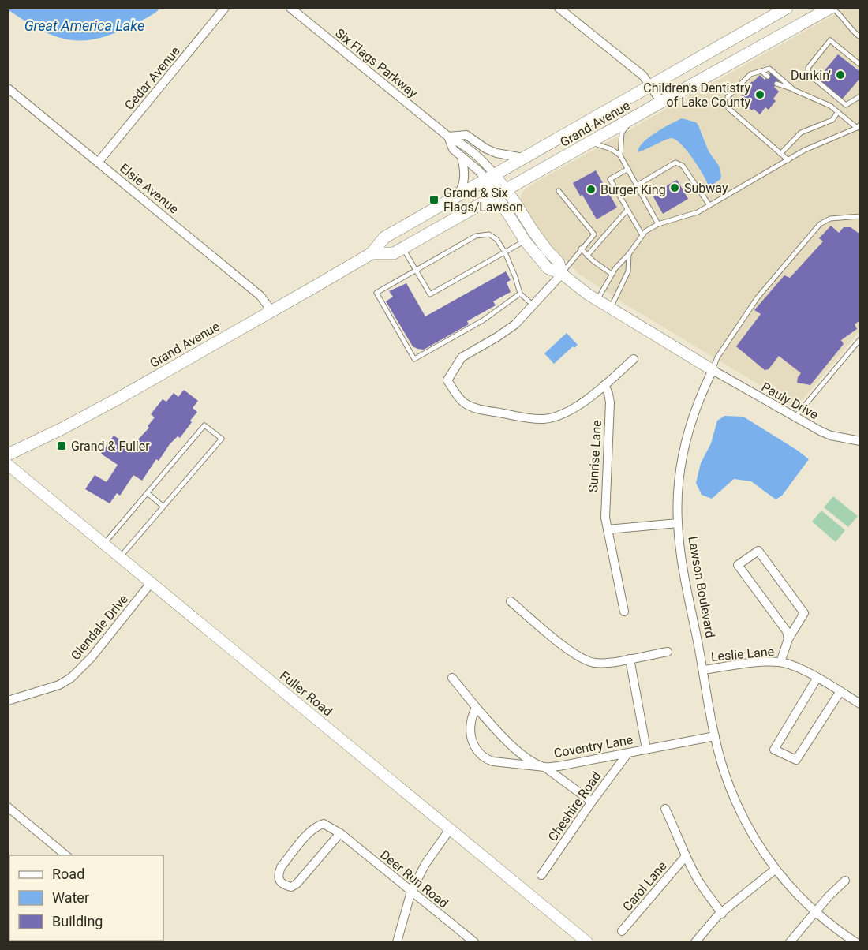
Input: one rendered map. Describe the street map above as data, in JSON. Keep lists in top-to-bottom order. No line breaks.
{"streets":{"main road":["Grand Avenue"],"street":["Six Flags Parkway","Cedar Avenue","Elsie Avenue","Pauly Drive","Sunrise Lane","Lawson Boulevard","Glendale Drive","Leslie Lane","Fuller Road","Coventry Lane","Cheshire Road","Deer Run Road","Carol Lane"]},"crossings":[["Six Flags Parkway","Grand Avenue"],["Cedar Avenue","Elsie Avenue"],["Grand Avenue","Elsie Avenue"],["Pauly Drive","Lawson Boulevard"],["Lawson Boulevard","Leslie Lane"],["Glendale Drive","Fuller Road"],["Coventry Lane","Cheshire Road"]],"water":["Great America Lake"],"places":{"other":["Dunkin'","Children's Dentistry of Lake County","Subway","Burger King"],"transit":["Grand & Six Flags/Lawson","Grand & Fuller"]},"legend":["Road","Water","Building"]}
